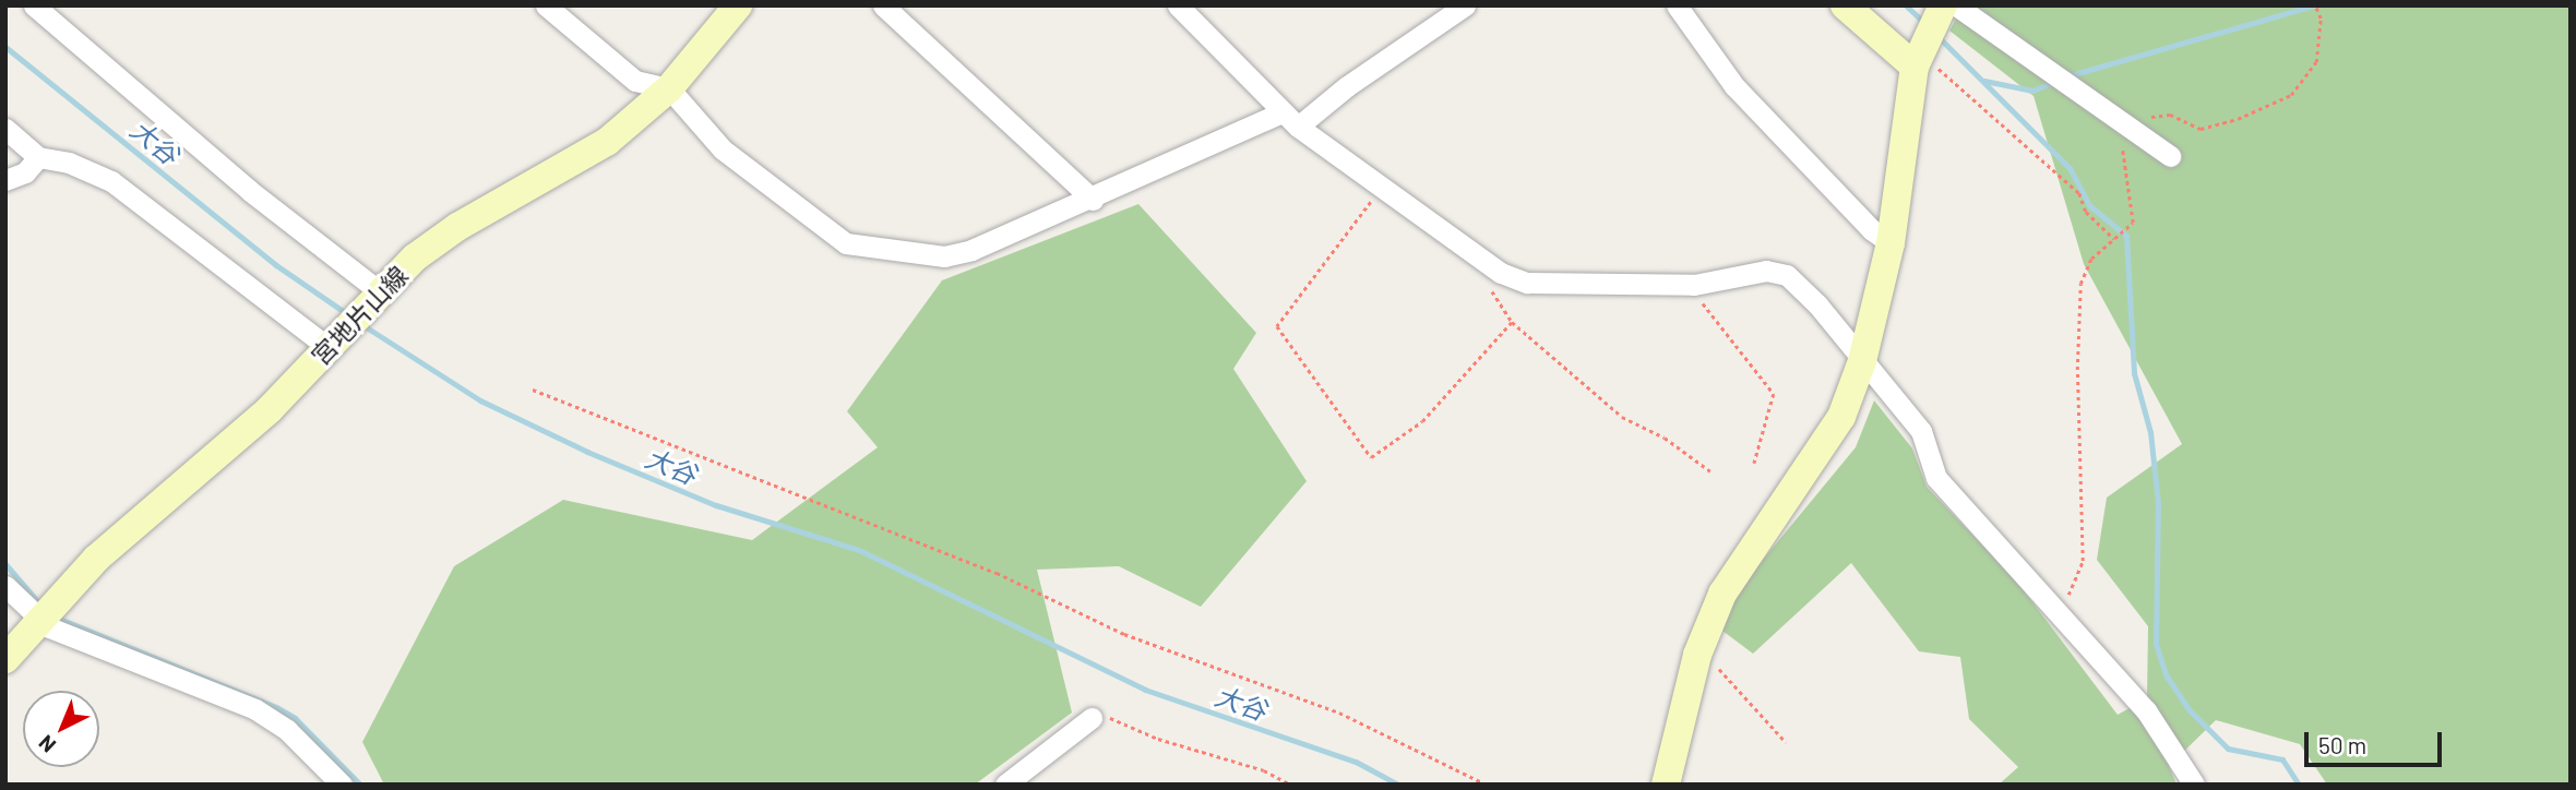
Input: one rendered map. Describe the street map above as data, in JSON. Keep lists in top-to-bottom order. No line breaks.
{"streets":{"main road":["宮地片山線"]},"water":["大谷"],"scale_bar":"50 m","north":"bottom left"}
